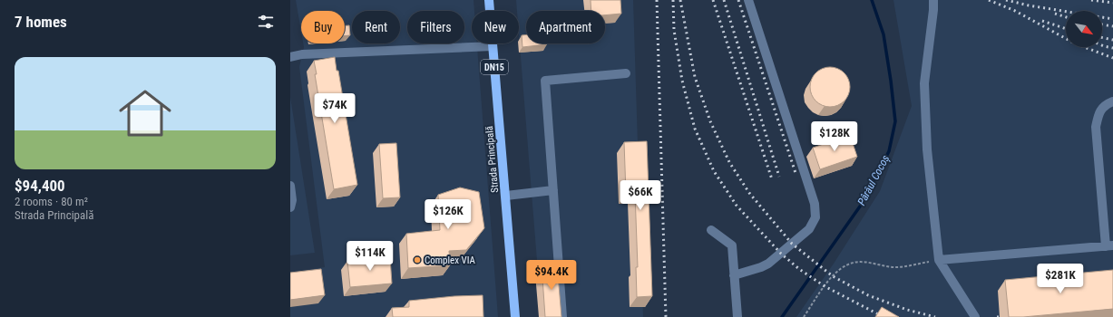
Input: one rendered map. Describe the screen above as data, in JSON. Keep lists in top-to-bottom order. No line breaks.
{"streets":{"main road":["DN15","Strada Principală"]},"water":["Pârâul Cocoș"],"places":["Complex VIA"],"north":"bottom right","page":{"heading":"7 homes","chip":["Buy","Rent","Filters","New","Apartment"],"list":[{"name":"$94,400","note":"2 rooms · 80 m² · Strada Principală"}],"price":["$74K","$128K","$66K","$126K","$114K","$94.4K","$281K"]}}
